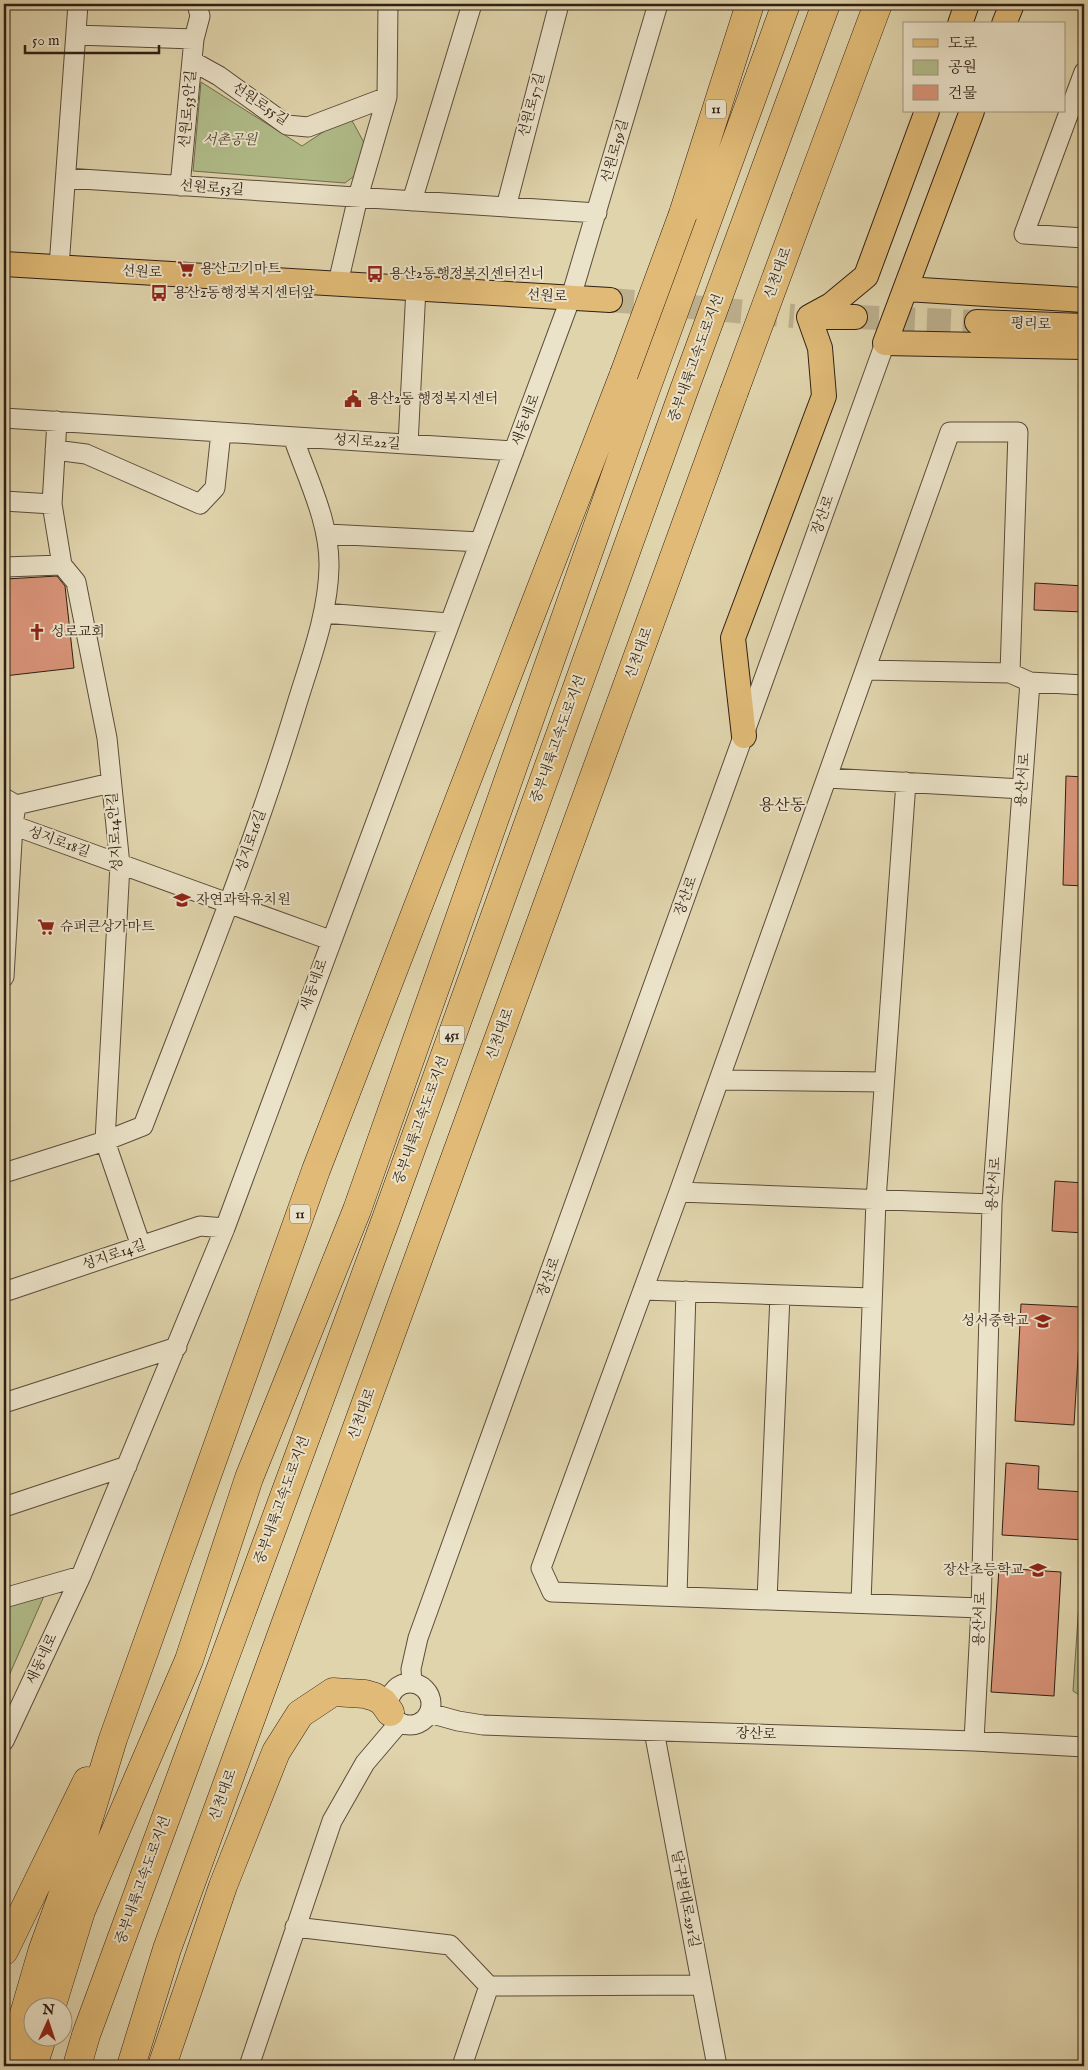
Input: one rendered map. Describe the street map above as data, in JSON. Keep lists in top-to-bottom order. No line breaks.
{"streets":{"highway":["11","신천대로","중부내륙고속도로지선","451"],"main road":["선원로","평리로","장산로"],"street":["선원로55길","선원로57길","선원로53안길","선원로59길","선원로53길","새동네로","성지로22길","용산서로","성지로14안길","성지로16길","성지로18길","성지로14길","달구벌대로291길"]},"crossings":[["선원로55길","선원로53안길"],["선원로57길","선원로53길"],["선원로53안길","선원로53길"],["선원로59길","선원로53길"],["선원로59길","선원로"],["선원로59길","새동네로"],["선원로","새동네로"],["새동네로","성지로22길"],["새동네로","성지로18길"],["새동네로","성지로14길"],["성지로22길","성지로14안길"],["성지로22길","성지로16길"],["장산로","용산서로"],["장산로","달구벌대로291길"],["성지로14안길","성지로16길"],["성지로14안길","성지로18길"],["성지로14안길","성지로14길"],["성지로16길","성지로18길"]],"districts":["용산동"],"parks":["서촌공원"],"places":{"supermarket":["용산고기마트","슈퍼큰상가마트"],"bus stop":["용산2동행정복지센터건너","용산2동행정복지센터앞"],"public building":["용산2동 행정복지센터"],"church":["성로교회"],"school or university":["자연과학유치원","성서중학교","장산초등학교"]},"legend":["도로","공원","건물"],"scale_bar":"50 m","north":"top"}
